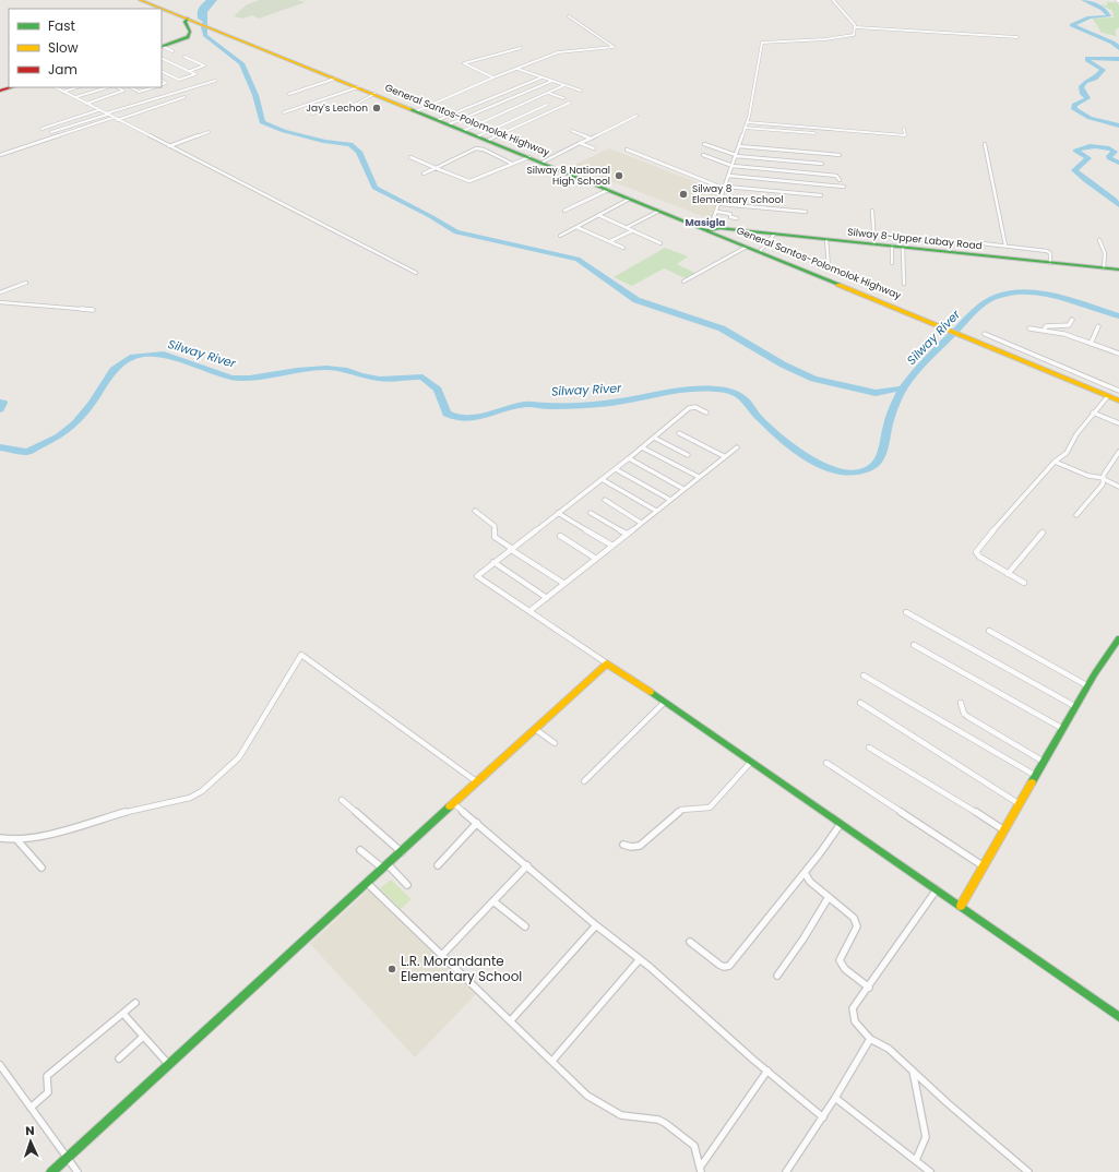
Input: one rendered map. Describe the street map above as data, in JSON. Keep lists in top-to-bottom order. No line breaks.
{"streets":{"main road":["General Santos-Polomolok Highway","Silway 8-Upper Labay Road"]},"crossings":[["General Santos-Polomolok Highway","Silway 8-Upper Labay Road"]],"districts":["Masigla"],"water":["Silway River"],"places":["Jay's Lechon","Silway 8 National High School","Silway 8 Elementary School","L.R. Morandante Elementary School"],"legend":["Fast","Slow","Jam"],"north":"top"}
